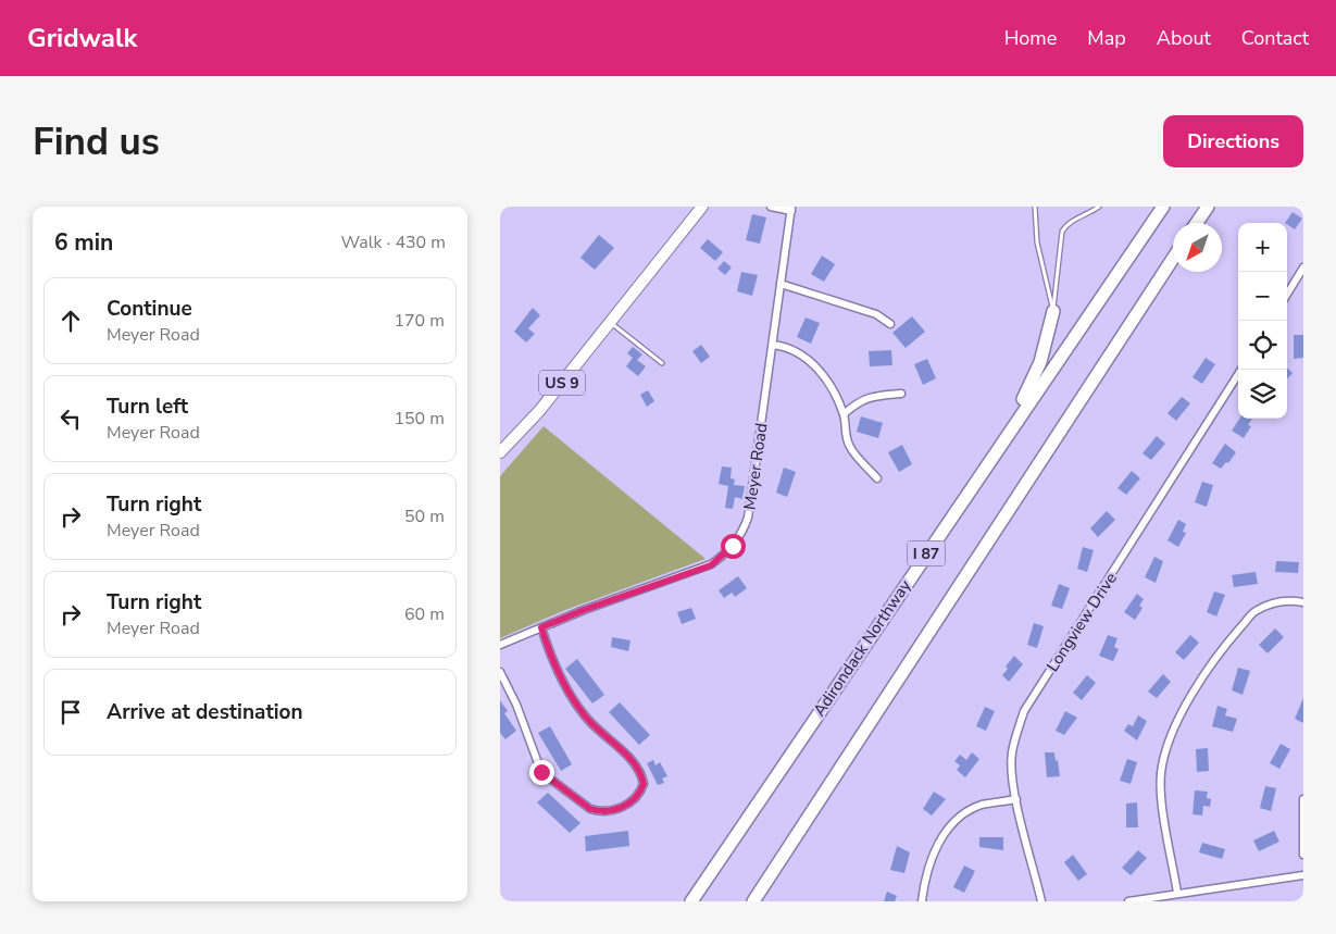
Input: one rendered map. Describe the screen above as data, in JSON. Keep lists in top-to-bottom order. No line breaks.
{"streets":{"highway":["I 87","Adirondack Northway"],"main road":["US 9"],"street":["Meyer Road","Longview Drive"]},"north":"bottom left","page":{"header":"Gridwalk","nav":["Home","Map","About","Contact"],"buttons":"Directions","title":"Find us","heading":["6 min","Walk · 430 m"],"map_buttons":["+","−"],"list":[["Continue","Meyer Road","170 m"],["Turn left","Meyer Road","150 m"],["Turn right","Meyer Road","50 m"],["Turn right","Meyer Road","60 m"],"Arrive at destination"]}}
